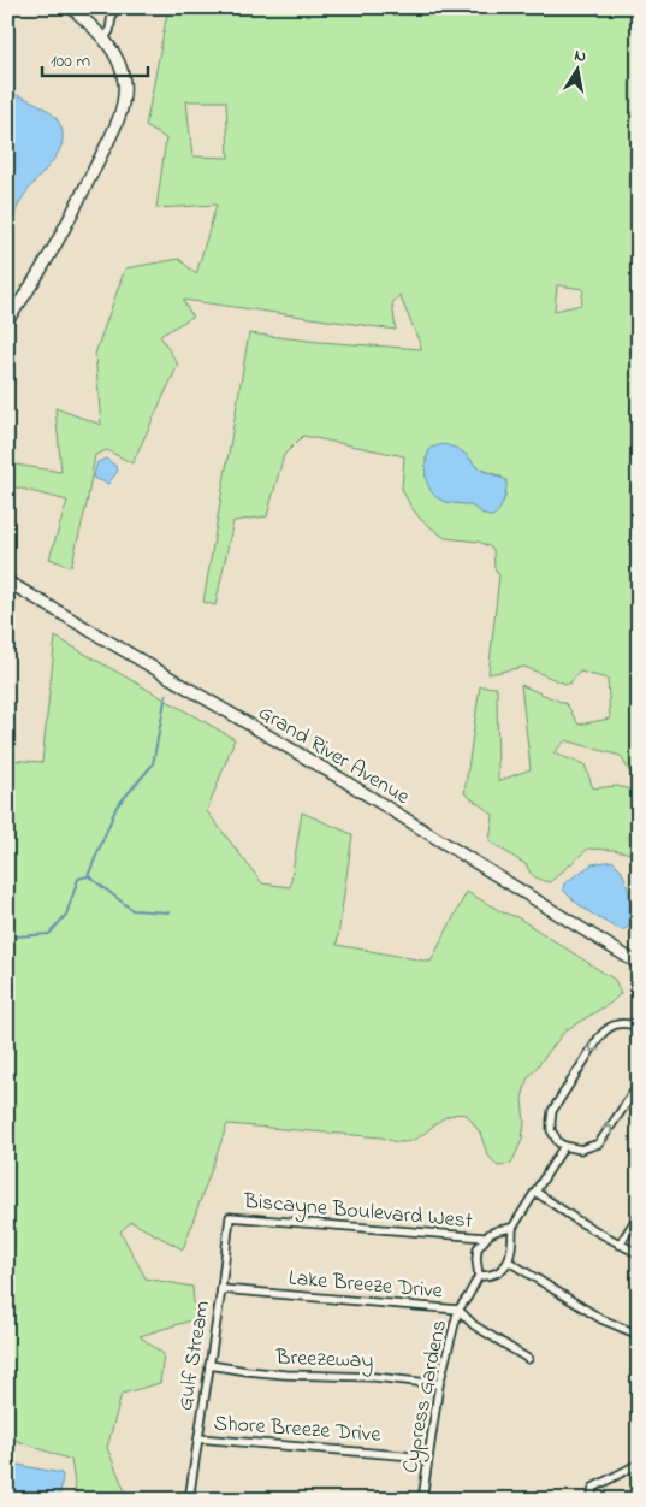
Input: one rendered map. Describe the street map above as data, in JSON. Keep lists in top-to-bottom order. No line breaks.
{"streets":{"main road":["Grand River Avenue"],"street":["Biscayne Boulevard West","Lake Breeze Drive","Gulf Stream","Breezeway","Cypress Gardens","Shore Breeze Drive"]},"crossings":[["Biscayne Boulevard West","Gulf Stream"],["Biscayne Boulevard West","Cypress Gardens"],["Lake Breeze Drive","Gulf Stream"],["Lake Breeze Drive","Cypress Gardens"],["Gulf Stream","Breezeway"],["Gulf Stream","Shore Breeze Drive"],["Breezeway","Cypress Gardens"],["Cypress Gardens","Shore Breeze Drive"]],"scale_bar":"100 m","north":"top"}
